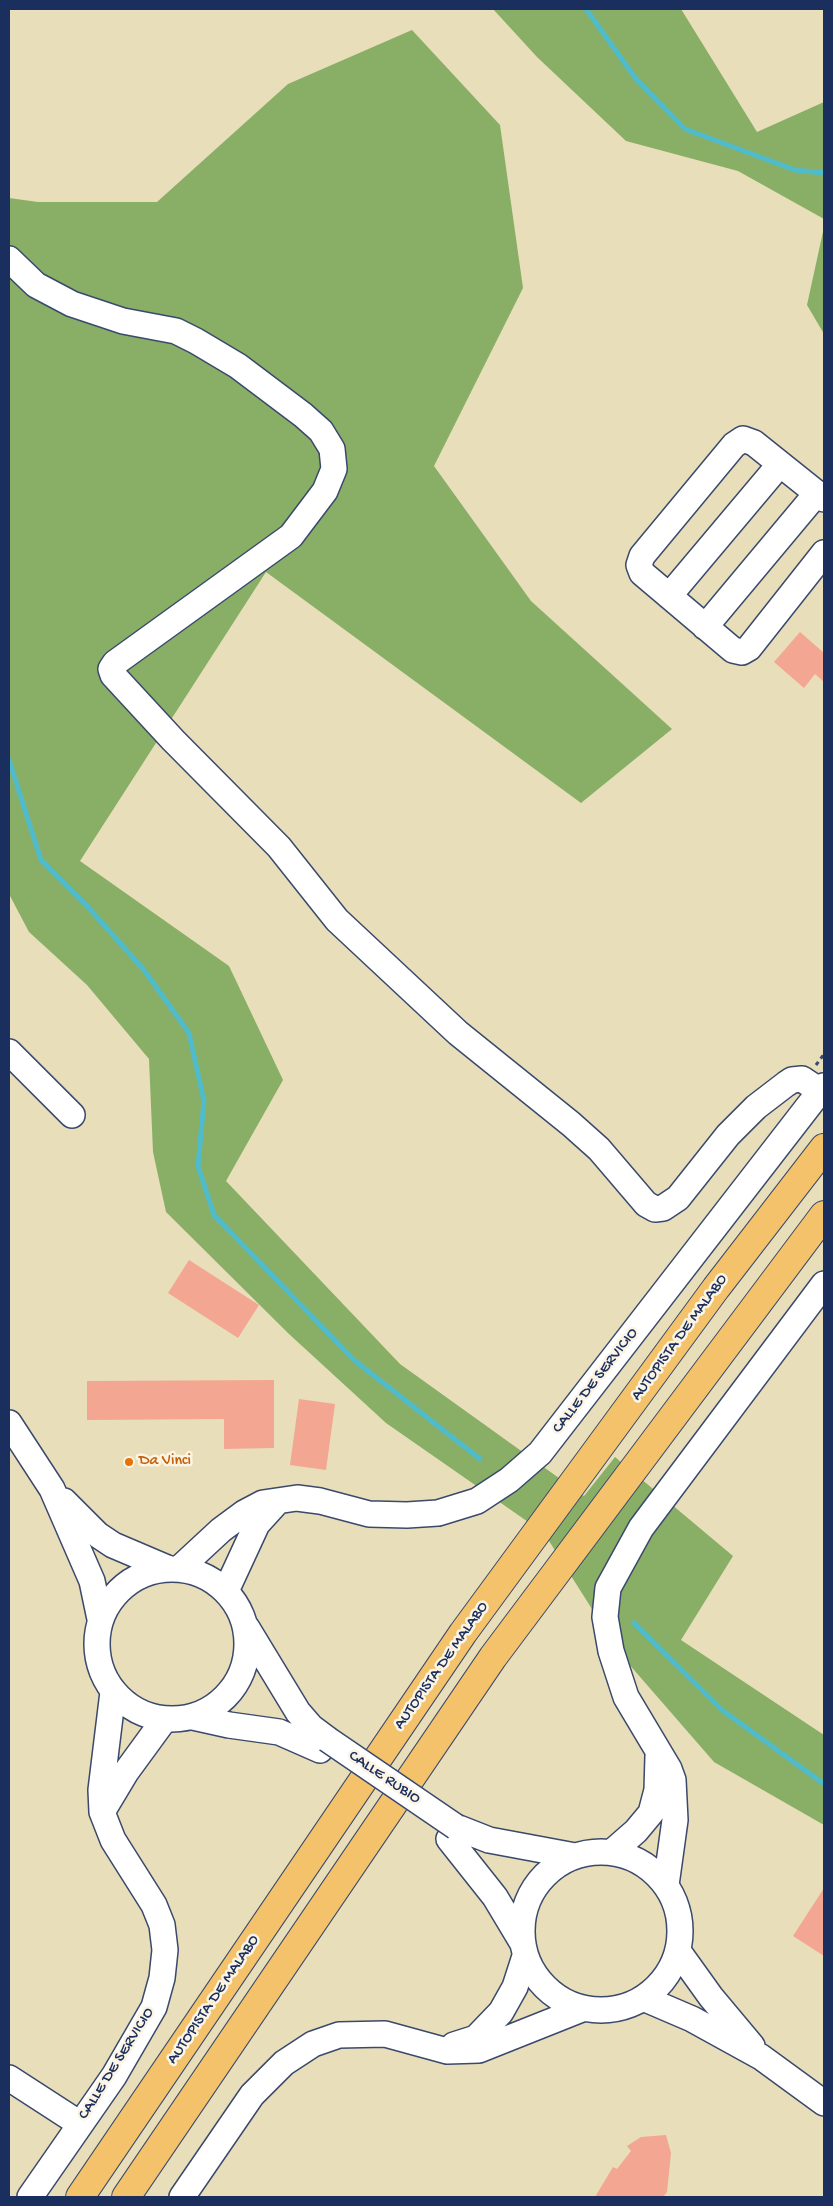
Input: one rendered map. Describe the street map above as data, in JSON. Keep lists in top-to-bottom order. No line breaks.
{"streets":{"highway":["AUTOPISTA DE MALABO"],"street":["CALLE DE SERVICIO","CALLE RUBIO"]},"crossings":[["CALLE DE SERVICIO","CALLE RUBIO"]],"places":["Da Vinci"]}
